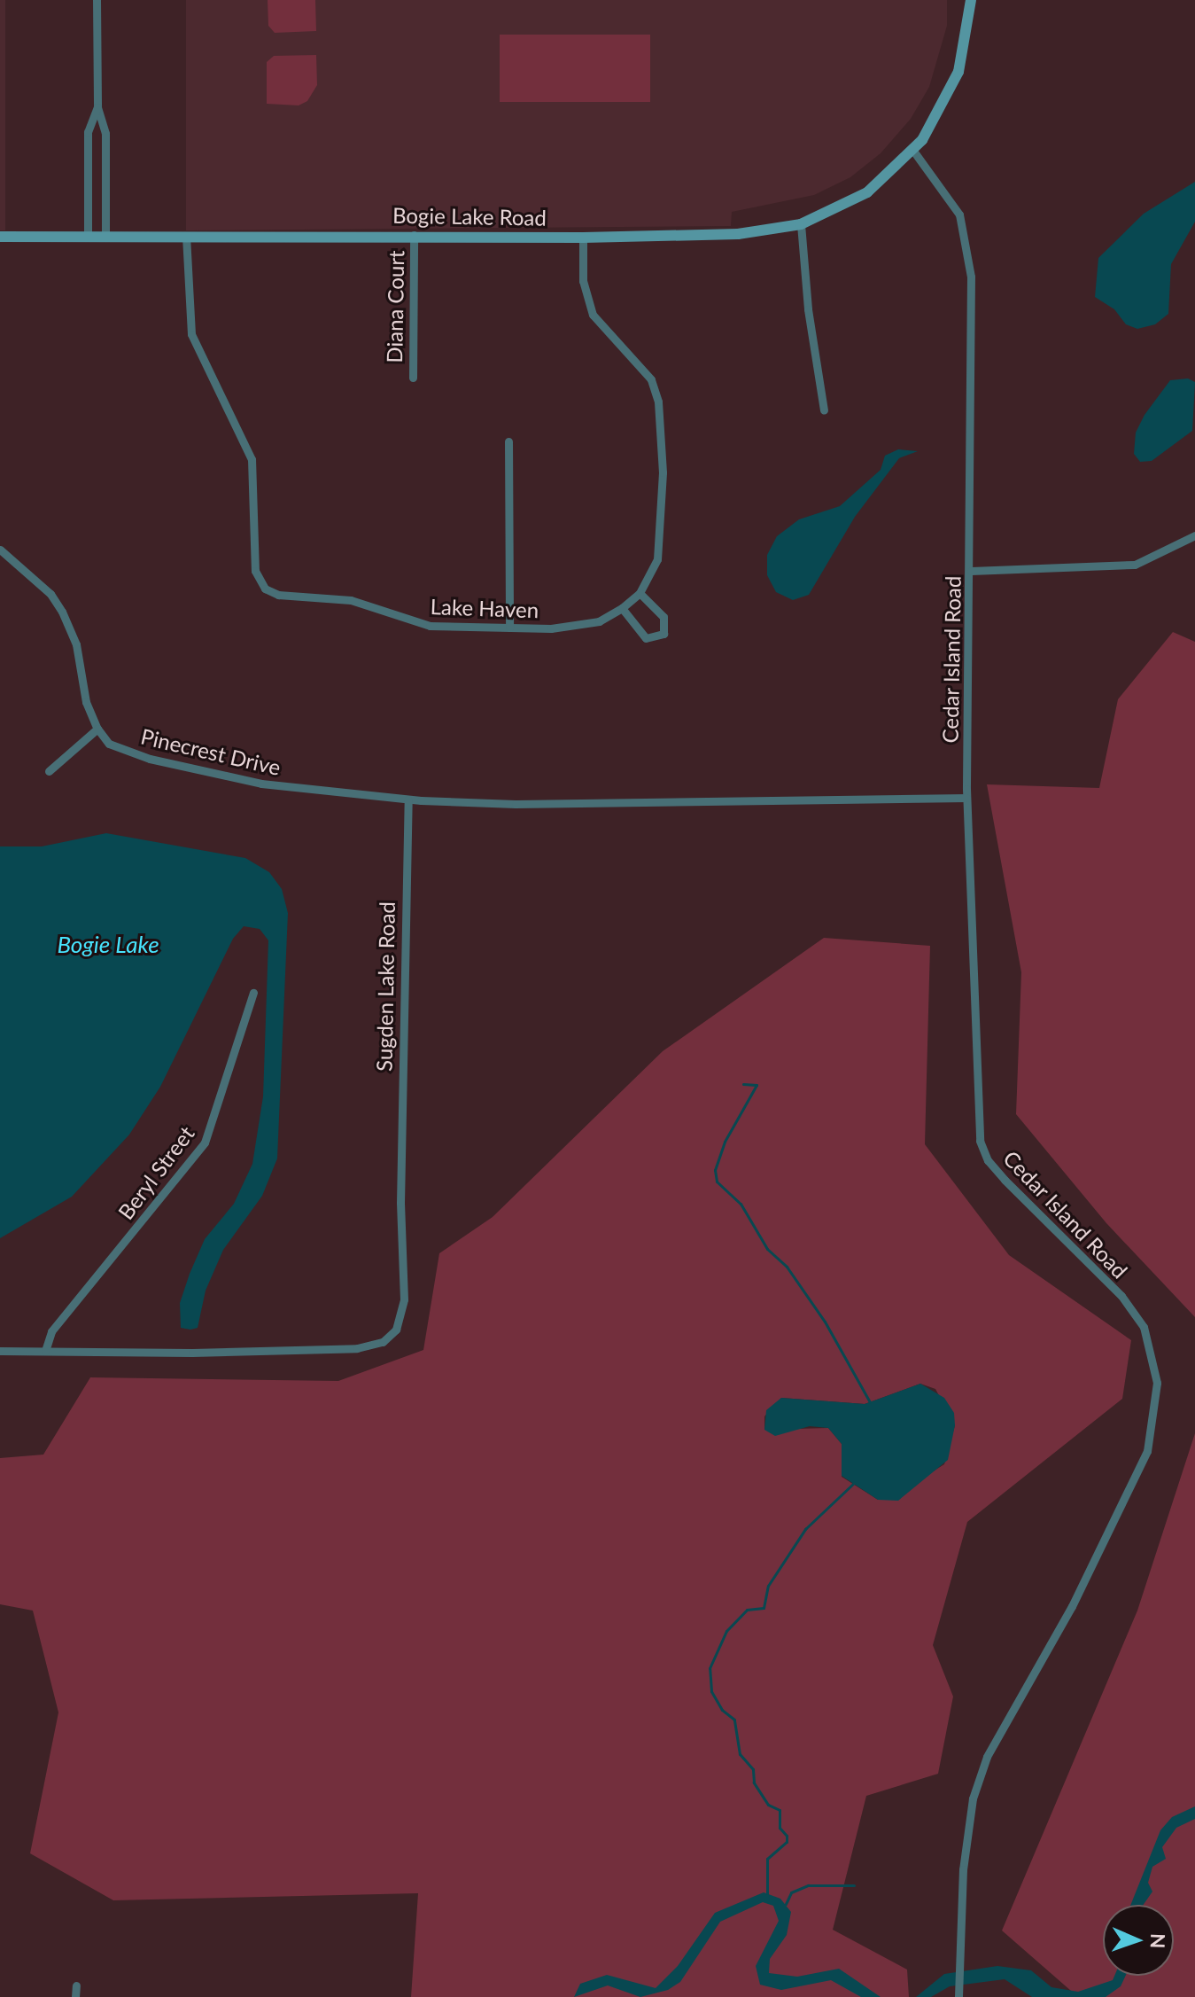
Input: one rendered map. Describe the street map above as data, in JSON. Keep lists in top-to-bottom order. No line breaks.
{"streets":{"main road":["Bogie Lake Road"],"street":["Diana Court","Lake Haven","Cedar Island Road","Pinecrest Drive","Sugden Lake Road","Beryl Street"]},"crossings":[["Bogie Lake Road","Diana Court"],["Bogie Lake Road","Lake Haven"],["Bogie Lake Road","Cedar Island Road"],["Pinecrest Drive","Sugden Lake Road"],["Sugden Lake Road","Beryl Street"]],"water":["Bogie Lake"],"north":"right"}
